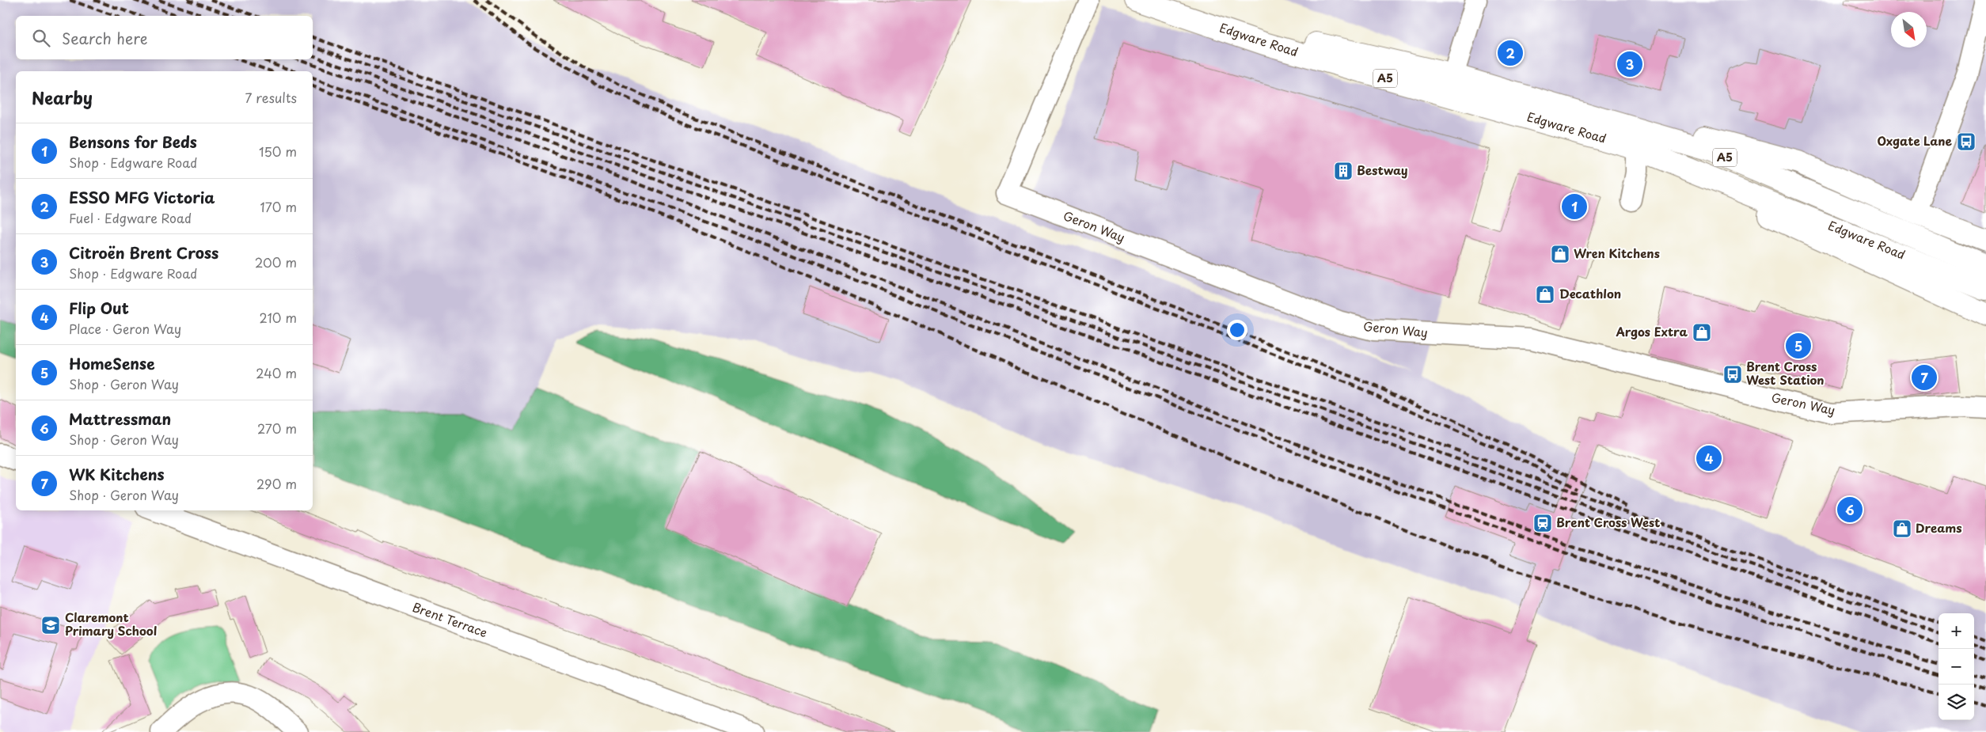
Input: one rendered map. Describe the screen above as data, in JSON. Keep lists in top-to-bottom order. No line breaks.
{"streets":{"main road":["Edgware Road","A5"],"street":["Geron Way","Brent Terrace"]},"places":{"bus stop":["Oxgate Lane","Brent Cross West Station"],"building":["Bestway"],"shop":["Wren Kitchens","Decathlon","Argos Extra","Dreams"],"station":["Brent Cross West"],"school or university":["Claremont Primary School"]},"north":"bottom right","page":{"search":"Search here","pins":["2","3","1","5","7","4","6"],"heading":["Nearby","7 results"],"list":[{"mark":"1","name":"Bensons for Beds","note":"Shop · Edgware Road","value":"150 m"},{"mark":"2","name":"ESSO MFG Victoria","note":"Fuel · Edgware Road","value":"170 m"},{"mark":"3","name":"Citroën Brent Cross","note":"Shop · Edgware Road","value":"200 m"},{"mark":"4","name":"Flip Out","note":"Place · Geron Way","value":"210 m"},{"mark":"5","name":"HomeSense","note":"Shop · Geron Way","value":"240 m"},{"mark":"6","name":"Mattressman","note":"Shop · Geron Way","value":"270 m"},{"mark":"7","name":"WK Kitchens","note":"Shop · Geron Way","value":"290 m"}],"map_buttons":["+","−"]}}
